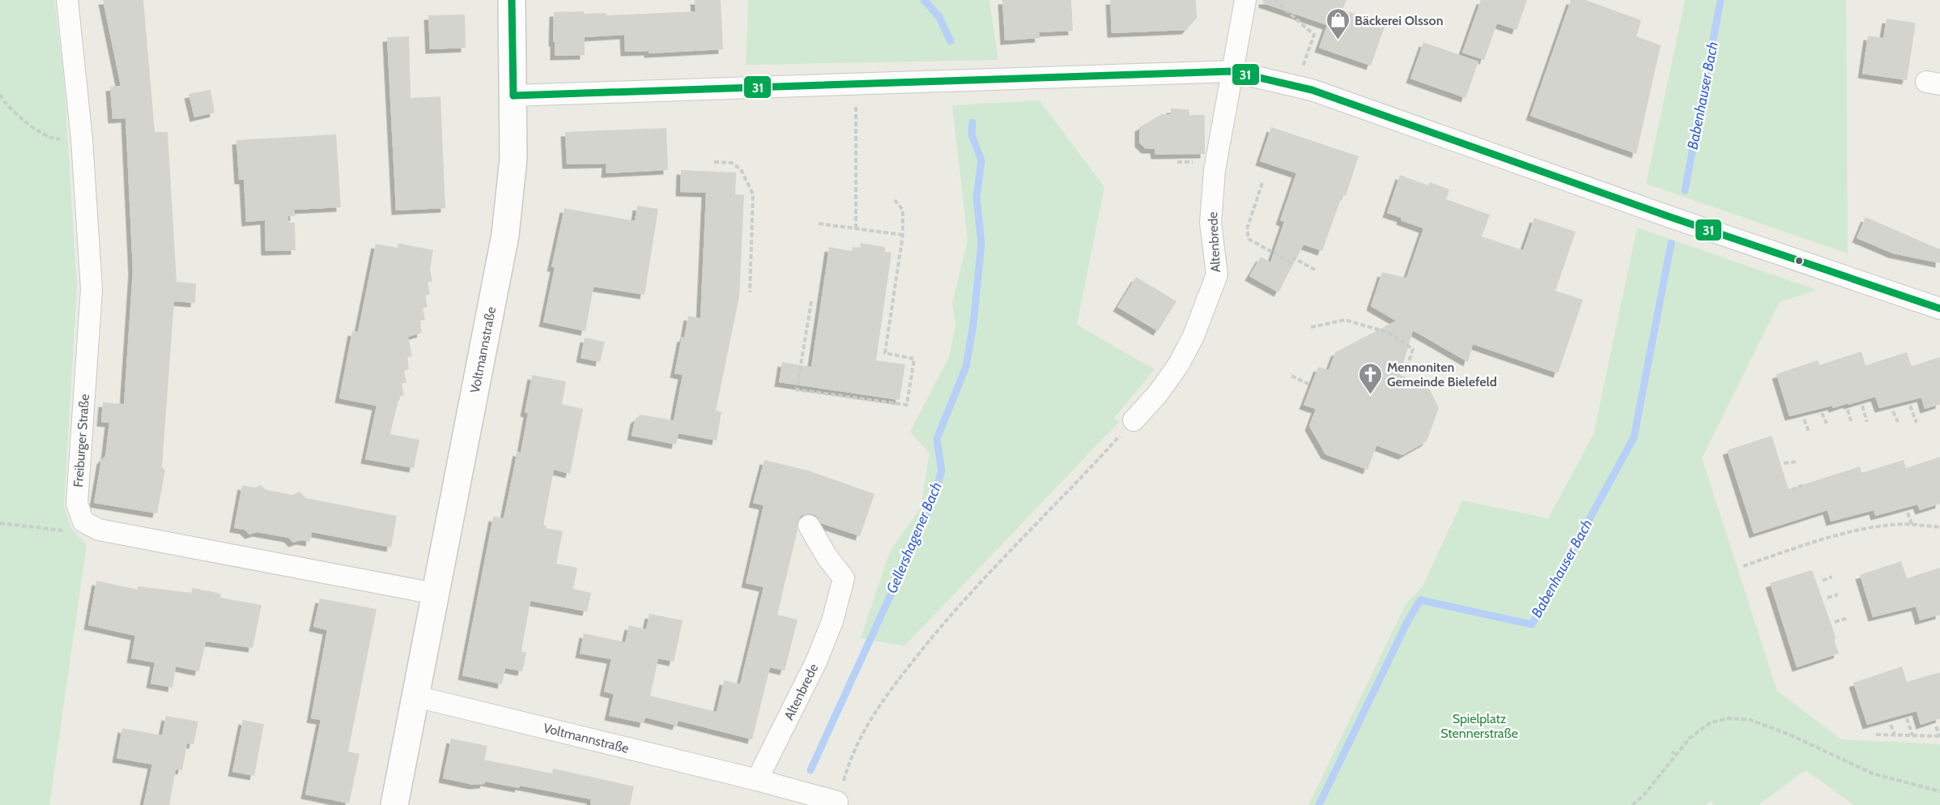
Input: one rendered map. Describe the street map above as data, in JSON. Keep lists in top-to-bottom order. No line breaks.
{"streets":{"street":["Altenbrede","Voltmannstraße","Freiburger Straße"]},"crossings":[["Altenbrede","Voltmannstraße"]],"water":["Babenhauser Bach","Gellershagener Bach"],"parks":["Spielplatz Stennerstraße"],"places":{"shop":["Bäckerei Olsson"],"church":["Mennoniten Gemeinde Bielefeld"]},"lines":["transit line 31"]}
